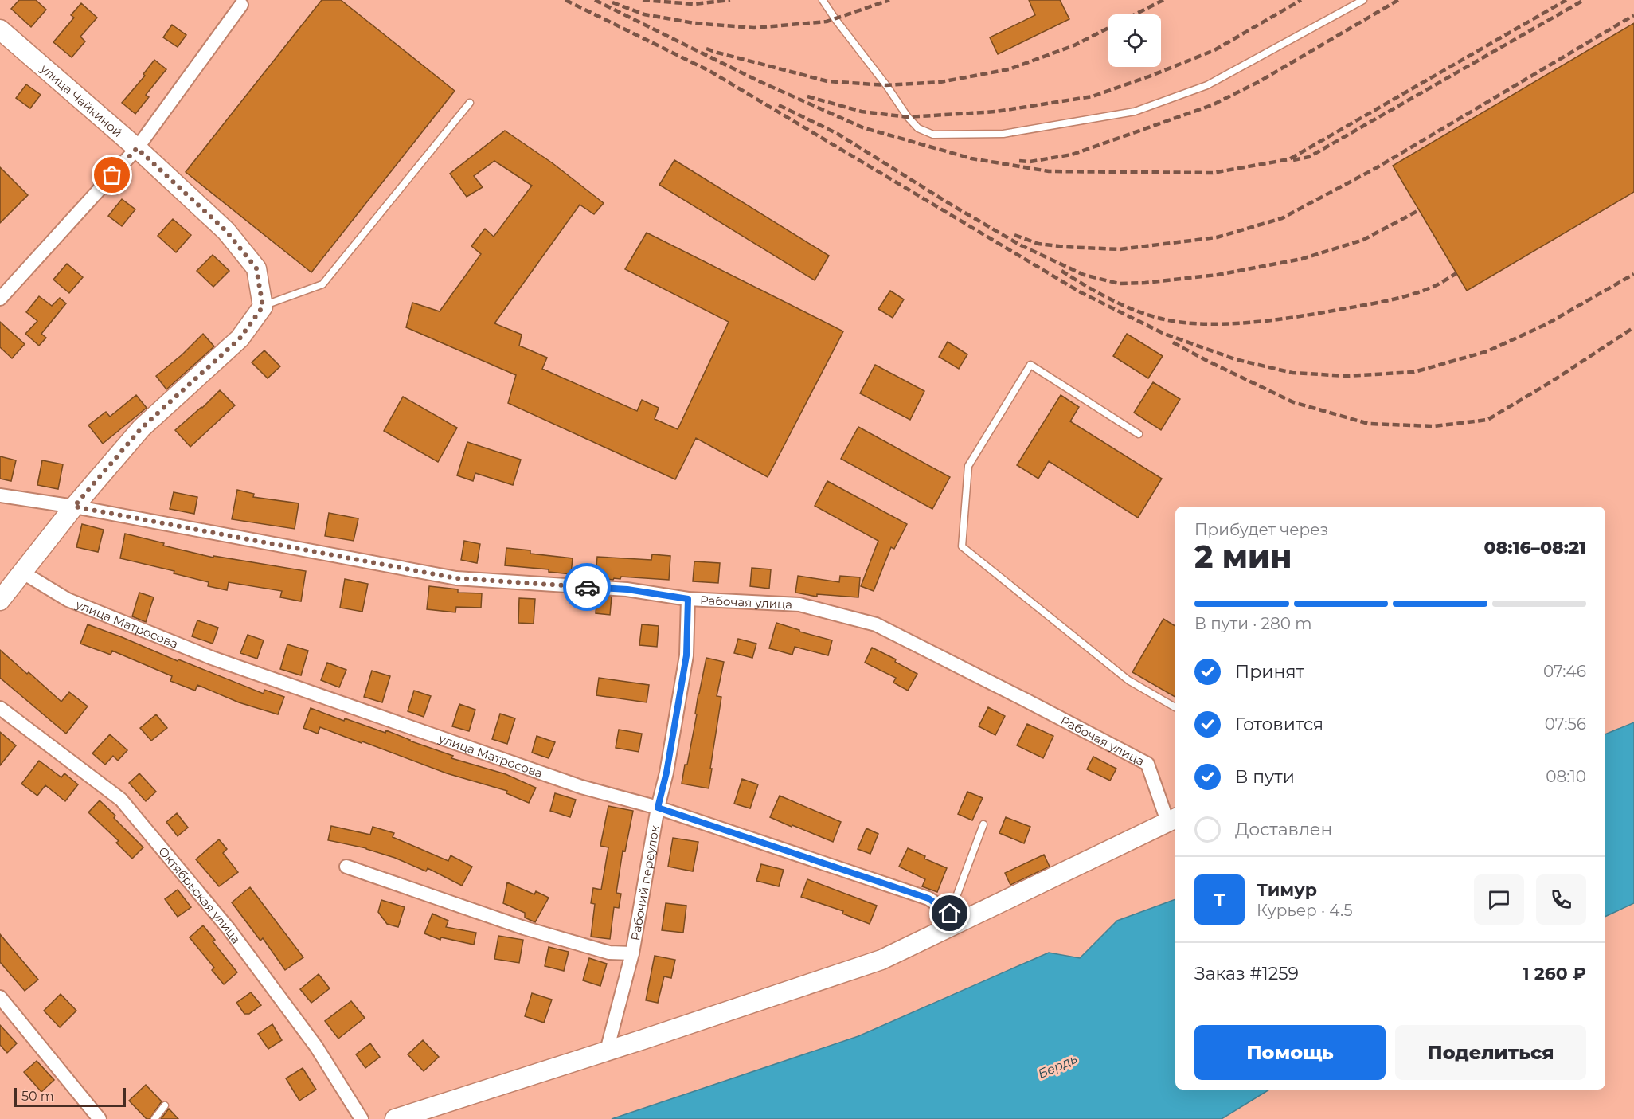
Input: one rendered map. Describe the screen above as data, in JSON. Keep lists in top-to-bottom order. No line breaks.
{"streets":{"street":["улица Чайкиной","Рабочая улица","улица Матросова","Рабочий переулок","Октябрьская улица"]},"crossings":[["Рабочая улица","Рабочий переулок"],["улица Матросова","Рабочий переулок"]],"water":["Бердь"],"scale_bar":"50 m","page":{"heading":["2 мин","Прибудет через","08:16–08:21"],"panel":["Тимур","Курьер · 4.5","Заказ #1259","1 260 ₽"],"bar":"В пути · 280 m","list":[["Принят","07:46"],["Готовится","07:56"],["В пути","08:10"],"Доставлен"],"round":"Т","buttons":["Помощь","Поделиться"],"scale":"50 m"}}
